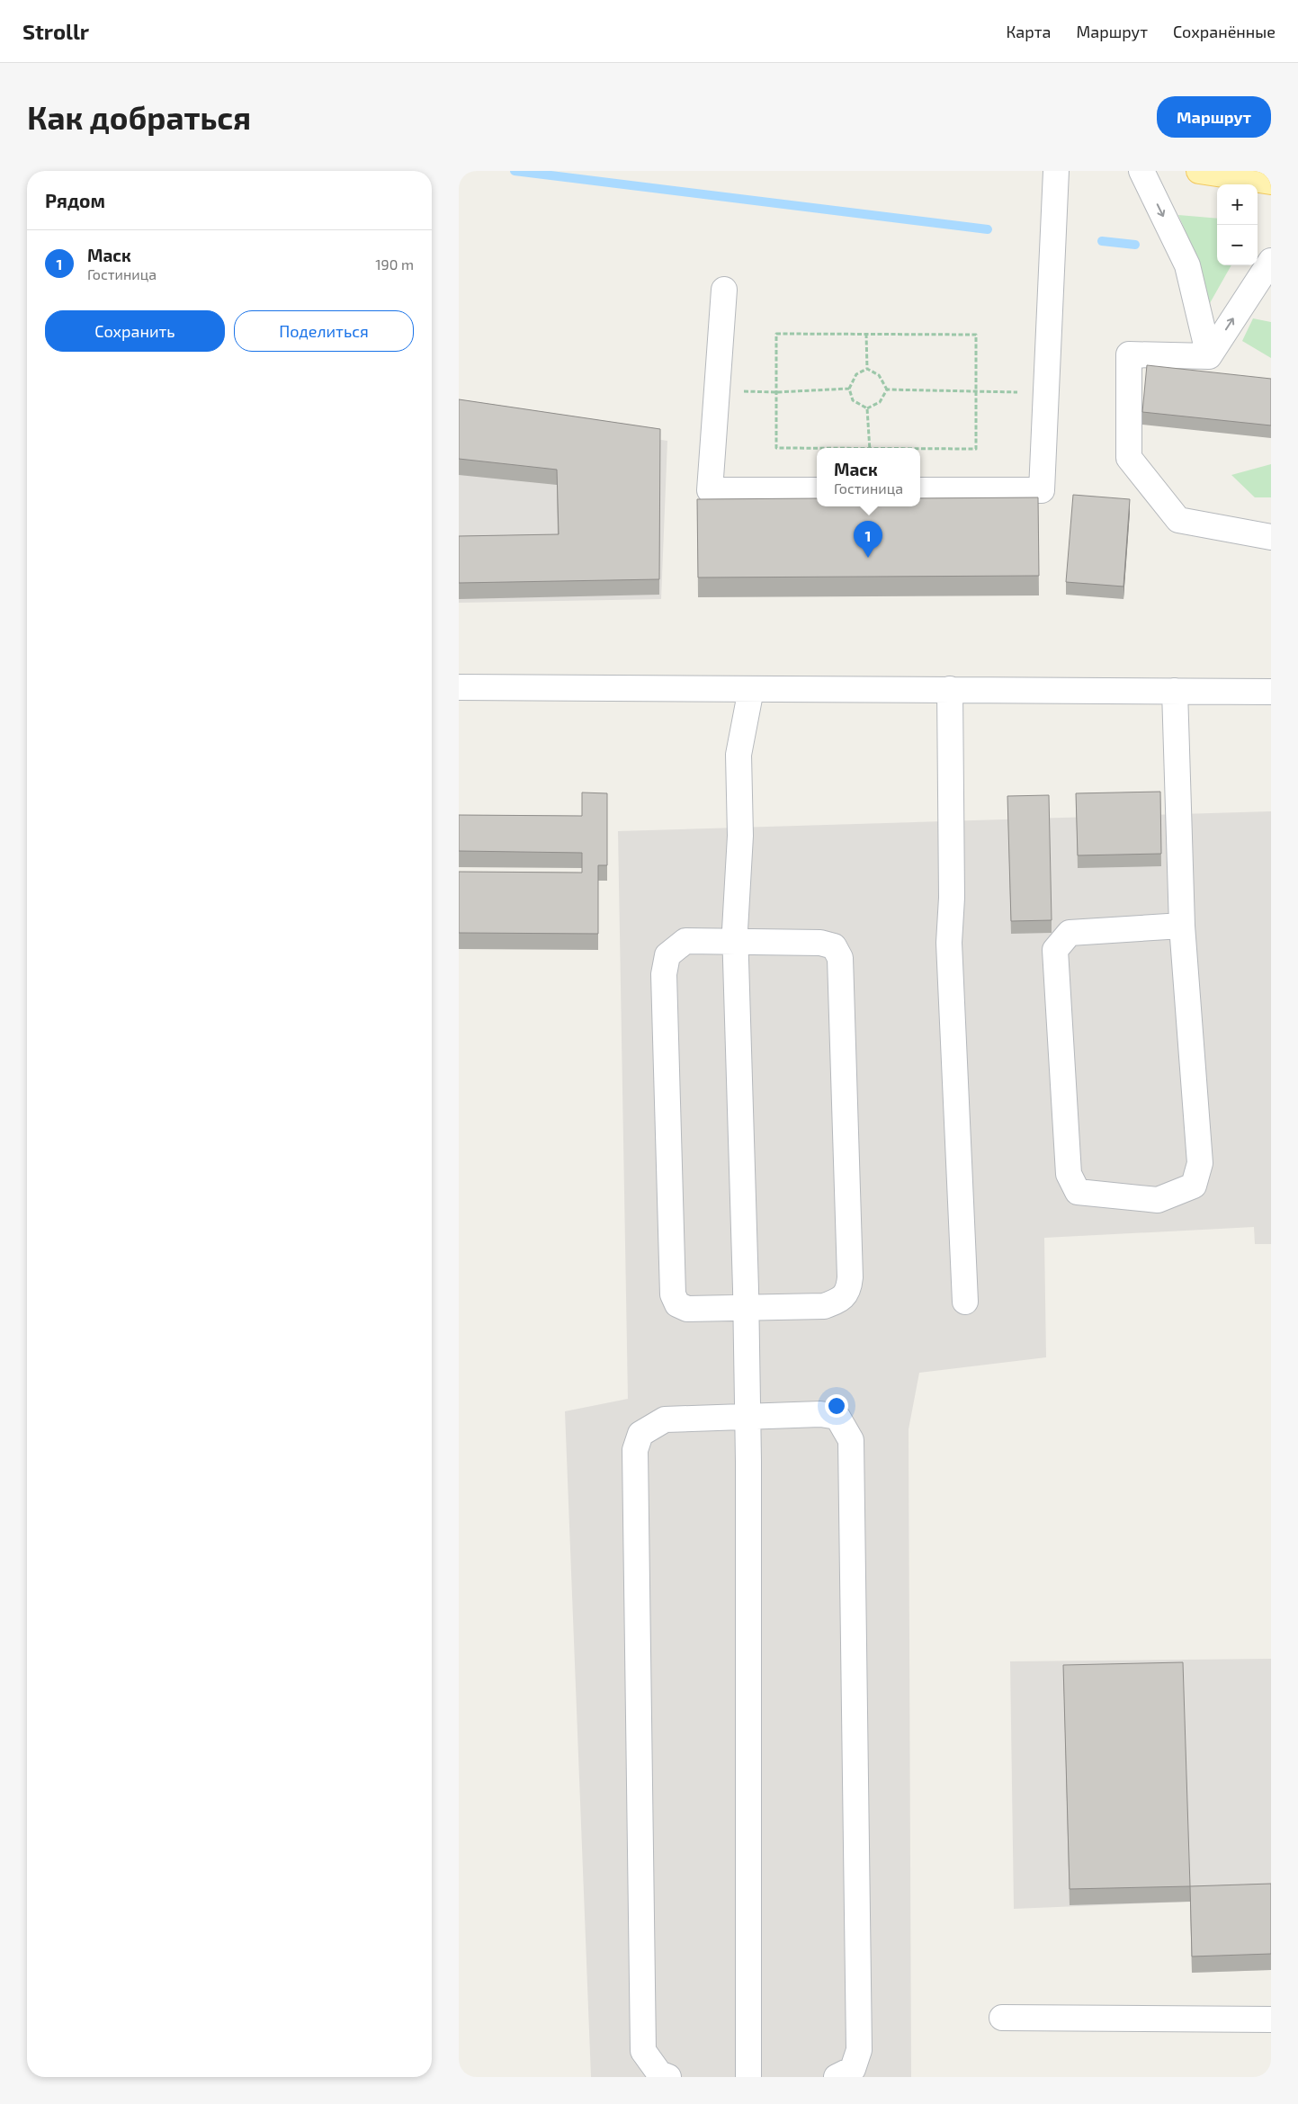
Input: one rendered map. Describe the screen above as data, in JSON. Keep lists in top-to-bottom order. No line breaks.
{"page":{"header":"Strollr","nav":["Карта","Маршрут","Сохранённые"],"buttons":["Маршрут",["Сохранить","Поделиться"]],"title":"Как добраться","heading":"Рядом","map_buttons":["+","−"],"list":[{"mark":"1","name":"Маск","note":"Гостиница","value":"190 m"}],"popup":["Маск","Гостиница"],"pins":"1"}}
